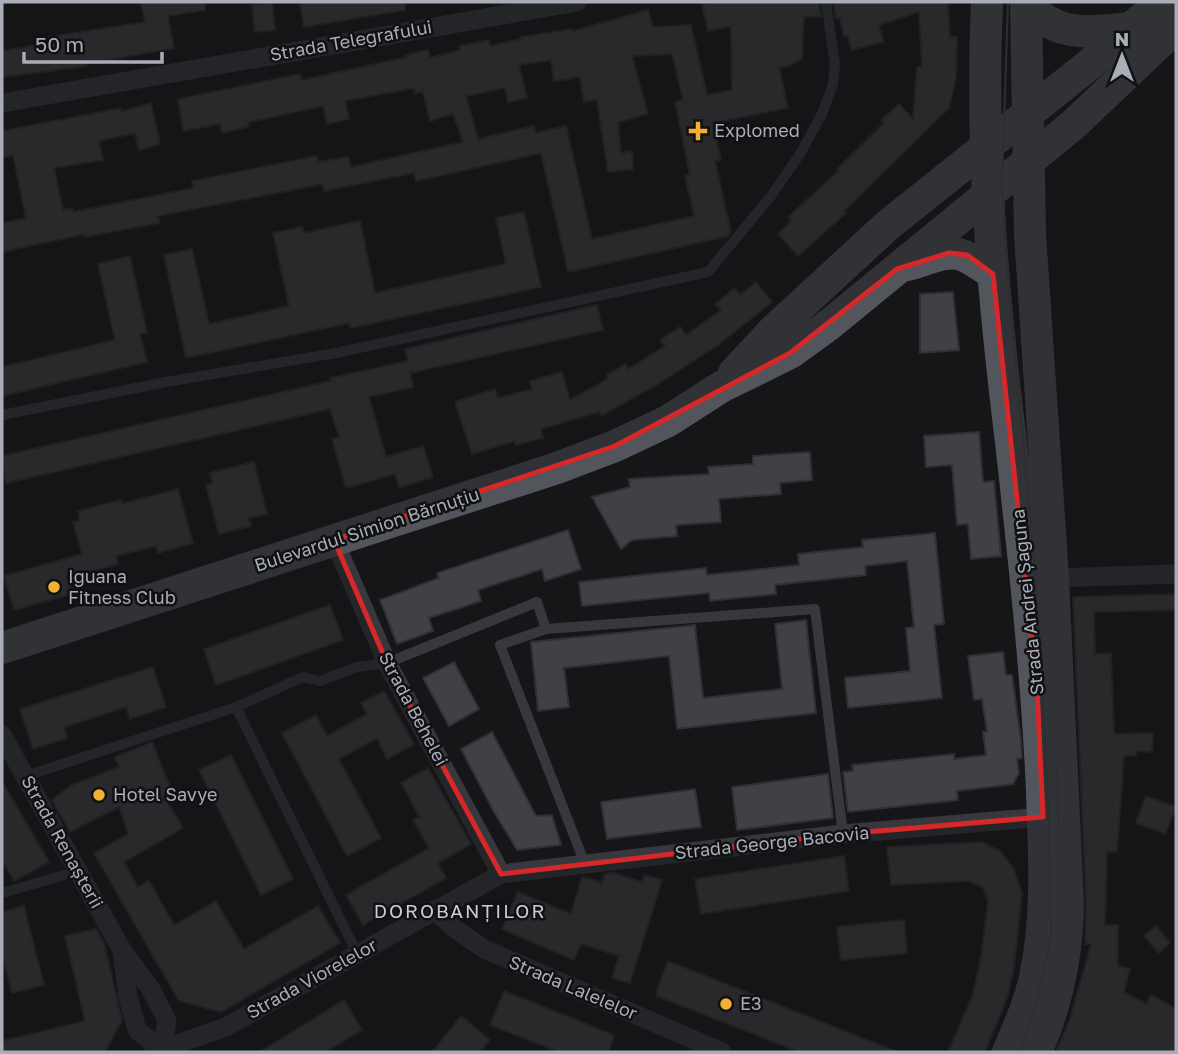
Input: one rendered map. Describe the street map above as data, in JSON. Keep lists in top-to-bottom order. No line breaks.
{"streets":{"main road":["Bulevardul Simion Bărnuțiu","Strada Andrei Șaguna"],"street":["Strada Telegrafului","Strada Behelei","Strada Renașterii","Strada George Bacovia","Strada Viorelelor","Strada Lalelelor"]},"crossings":[["Bulevardul Simion Bărnuțiu","Strada Andrei Șaguna"],["Bulevardul Simion Bărnuțiu","Strada Behelei"],["Strada Andrei Șaguna","Strada George Bacovia"],["Strada Behelei","Strada George Bacovia"],["Strada Behelei","Strada Viorelelor"],["Strada Renașterii","Strada Viorelelor"],["Strada George Bacovia","Strada Viorelelor"],["Strada Viorelelor","Strada Lalelelor"]],"districts":["DOROBANȚILOR"],"places":{"health":["Explomed"],"other":["Iguana Fitness Club","Hotel Savye","E3"]},"scale_bar":"50 m","north":"top"}
